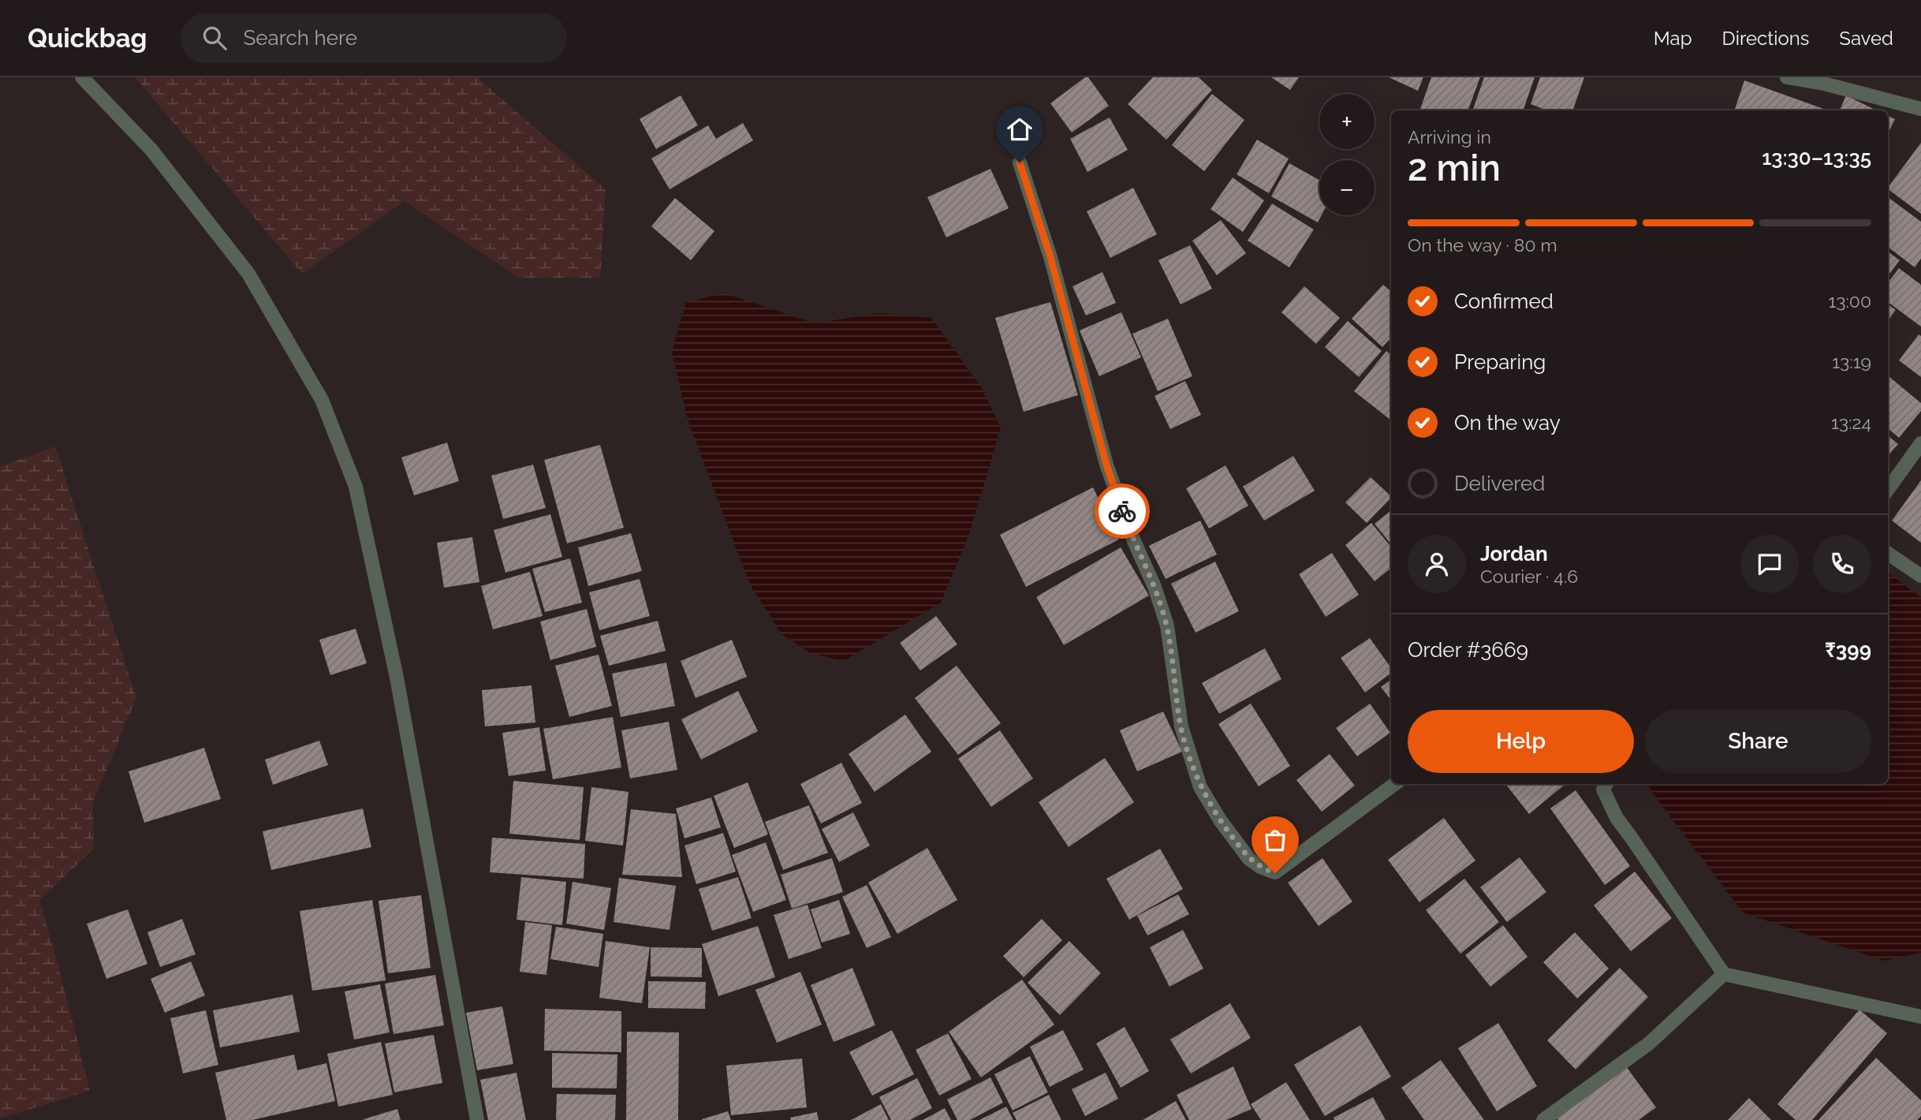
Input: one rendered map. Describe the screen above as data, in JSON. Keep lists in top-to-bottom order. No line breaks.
{"page":{"header":"Quickbag","search":"Search here","nav":["Map","Directions","Saved"],"map_buttons":["+","−"],"heading":["2 min","Arriving in","13:30–13:35"],"panel":["Jordan","Courier · 4.6","Order #3669","₹399"],"bar":"On the way · 80 m","list":[["Confirmed","13:00"],["Preparing","13:19"],["On the way","13:24"],"Delivered"],"buttons":["Help","Share"]}}
